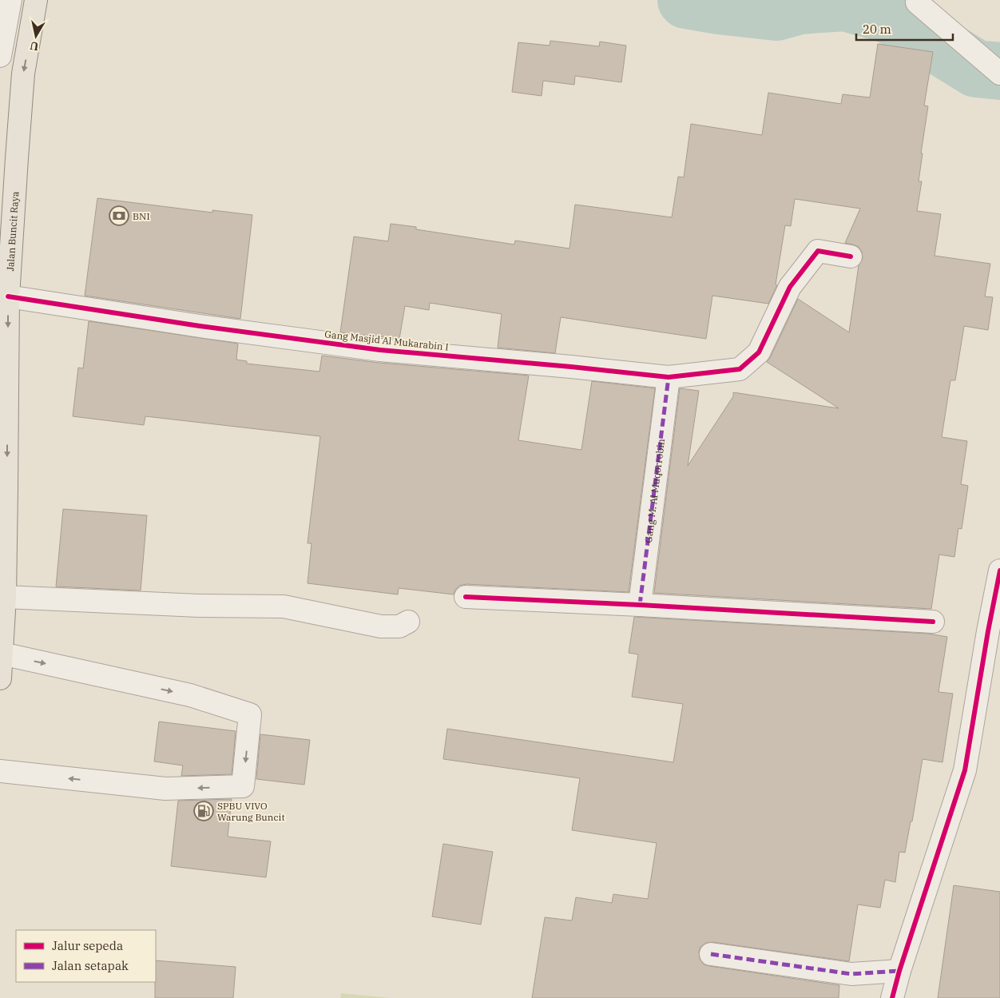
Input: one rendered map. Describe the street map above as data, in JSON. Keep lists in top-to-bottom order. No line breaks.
{"streets":{"main road":["Jalan Buncit Raya"],"street":["Gang Masjid Al Mukarabin I","Gang M. Al Muqorrobin"]},"crossings":[["Jalan Buncit Raya","Gang Masjid Al Mukarabin I"],["Gang Masjid Al Mukarabin I","Gang M. Al Muqorrobin"]],"one_way":["Jalan Buncit Raya"],"places":{"bank":["BNI"],"fuel station":["SPBU VIVO Warung Buncit"]},"legend":["Jalur sepeda","Jalan setapak"],"scale_bar":"20 m","north":"bottom"}
